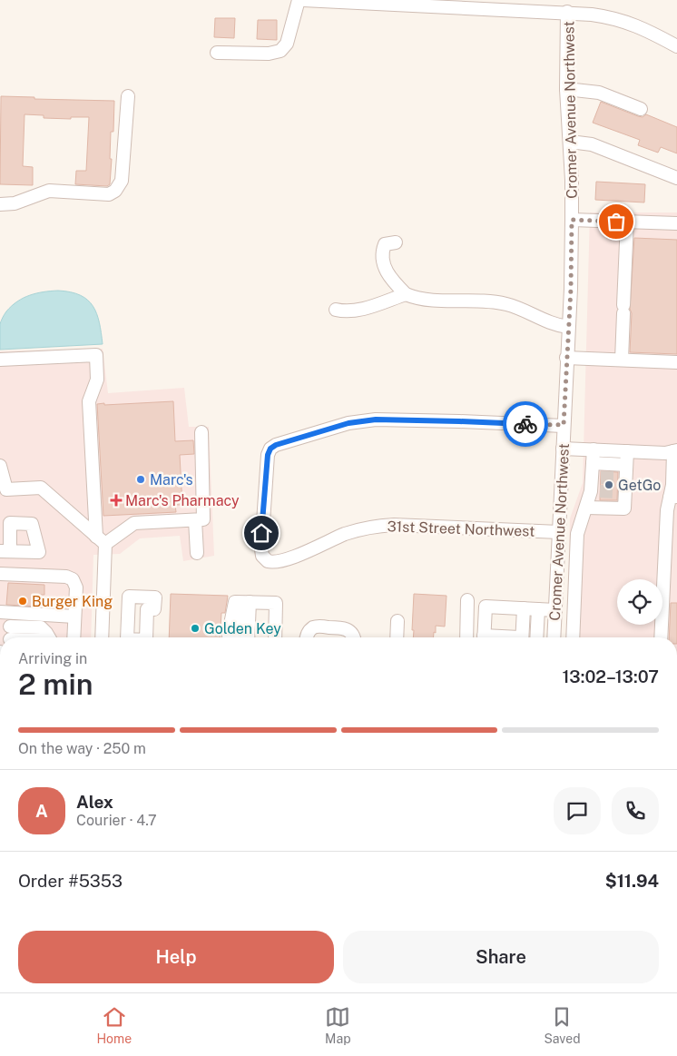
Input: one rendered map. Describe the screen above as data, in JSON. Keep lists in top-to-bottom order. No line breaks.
{"streets":{"street":["Cromer Avenue Northwest","31st Street Northwest"]},"crossings":[["Cromer Avenue Northwest","31st Street Northwest"]],"places":{"other":["Marc's","GetGo","Burger King","Golden Key"],"health":["Marc's Pharmacy"]},"page":{"heading":["2 min","Arriving in","13:02–13:07"],"panel":["Alex","Courier · 4.7","Order #5353","$11.94"],"bar":"On the way · 250 m","round":"A","buttons":["Help","Share"],"tabs":["Home","Map","Saved"]}}
